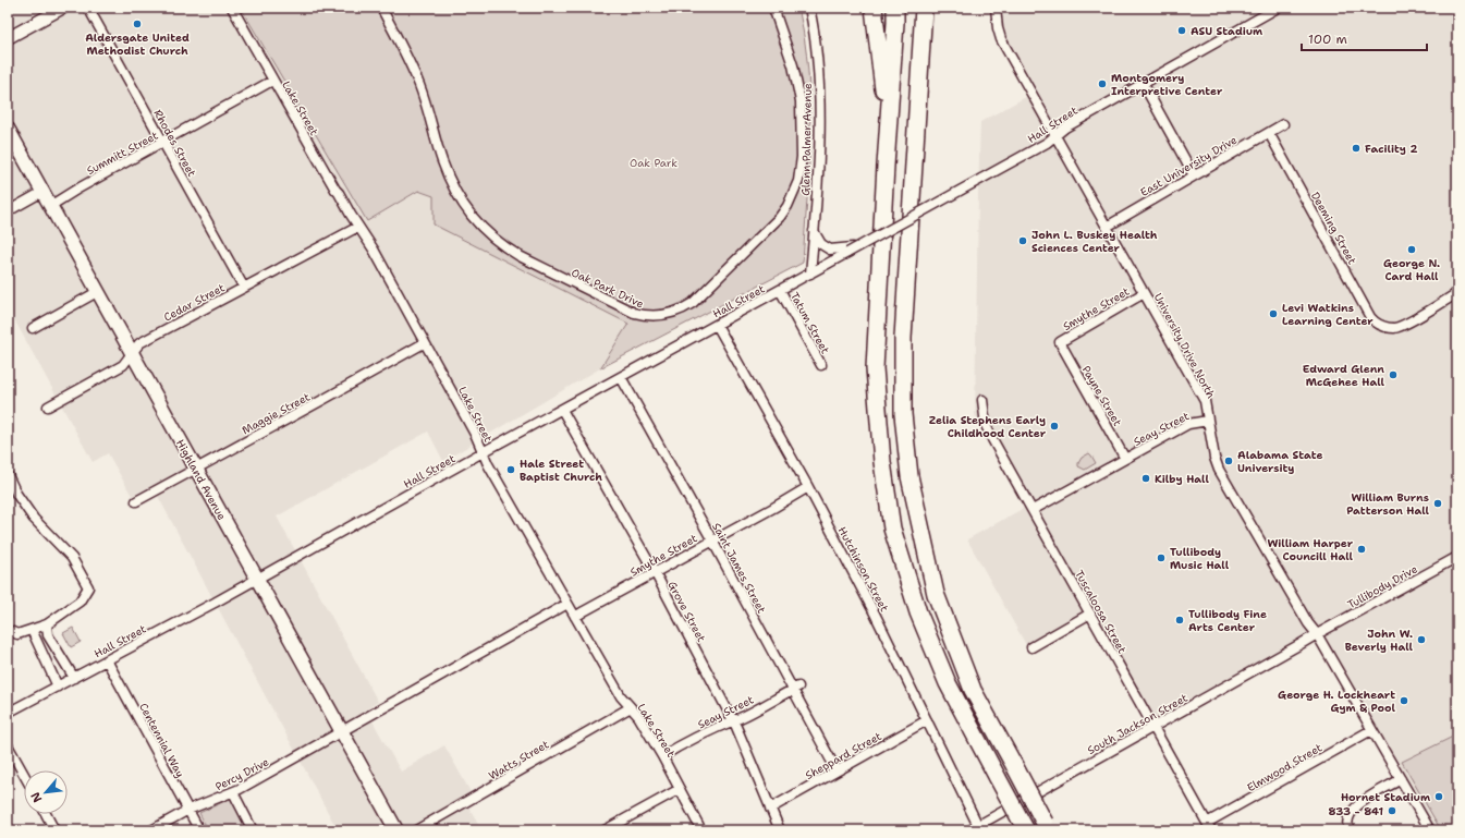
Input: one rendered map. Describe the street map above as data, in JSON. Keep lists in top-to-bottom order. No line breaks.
{"streets":{"main road":["Highland Avenue"],"street":["Lake Street","Hall Street","Glenn Palmer Avenue","Rhodes Street","Summitt Street","East University Drive","Deeming Street","Oak Park Drive","Cedar Street","Smythe Street","Tatum Street","University Drive North","Payne Street","Maggie Street","Seay Street","Saint James Street","Hutchinson Street","Tullibody Drive","Grove Street","Tuscaloosa Street","South Jackson Street","Centennial Way","Sheppard Street","Watts Street","Elmwood Street","Percy Drive"]},"crossings":[["Lake Street","Hall Street"],["Lake Street","Summitt Street"],["Lake Street","Cedar Street"],["Lake Street","Smythe Street"],["Lake Street","Maggie Street"],["Lake Street","Seay Street"],["Lake Street","Watts Street"],["Hall Street","Glenn Palmer Avenue"],["Hall Street","Tatum Street"],["Hall Street","University Drive North"],["Hall Street","Highland Avenue"],["Hall Street","Saint James Street"],["Hall Street","Hutchinson Street"],["Hall Street","Grove Street"],["Hall Street","Centennial Way"],["Rhodes Street","Summitt Street"],["Rhodes Street","Cedar Street"],["Summitt Street","Highland Avenue"],["East University Drive","Deeming Street"],["East University Drive","University Drive North"],["Cedar Street","Highland Avenue"],["Smythe Street","University Drive North"],["Smythe Street","Payne Street"],["Smythe Street","Saint James Street"],["Smythe Street","Hutchinson Street"],["Smythe Street","Grove Street"],["University Drive North","Seay Street"],["University Drive North","Tullibody Drive"],["University Drive North","South Jackson Street"],["University Drive North","Elmwood Street"],["Payne Street","Seay Street"],["Maggie Street","Highland Avenue"],["Seay Street","Saint James Street"],["Seay Street","Grove Street"],["Seay Street","Tuscaloosa Street"],["Highland Avenue","Percy Drive"],["Saint James Street","Sheppard Street"],["Hutchinson Street","South Jackson Street"],["Hutchinson Street","Sheppard Street"],["Tullibody Drive","South Jackson Street"],["Grove Street","Sheppard Street"],["Tuscaloosa Street","South Jackson Street"],["Tuscaloosa Street","Elmwood Street"],["Centennial Way","Percy Drive"]],"parks":["Oak Park"],"places":["Aldersgate United Methodist Church","ASU Stadium","Montgomery Interpretive Center","Facility 2","John L. Buskey Health Sciences Center","George N. Card Hall","Levi Watkins Learning Center","Edward Glenn McGehee Hall","Zelia Stephens Early Childhood Center","Alabama State University","Hale Street Baptist Church","Kilby Hall","William Burns Patterson Hall","William Harper Councill Hall","Tullibody Music Hall","Tullibody Fine Arts Center","John W. Beverly Hall","George H. Lockheart Gym & Pool","Hornet Stadium","833 - 841"],"scale_bar":"100 m","north":"bottom left"}
